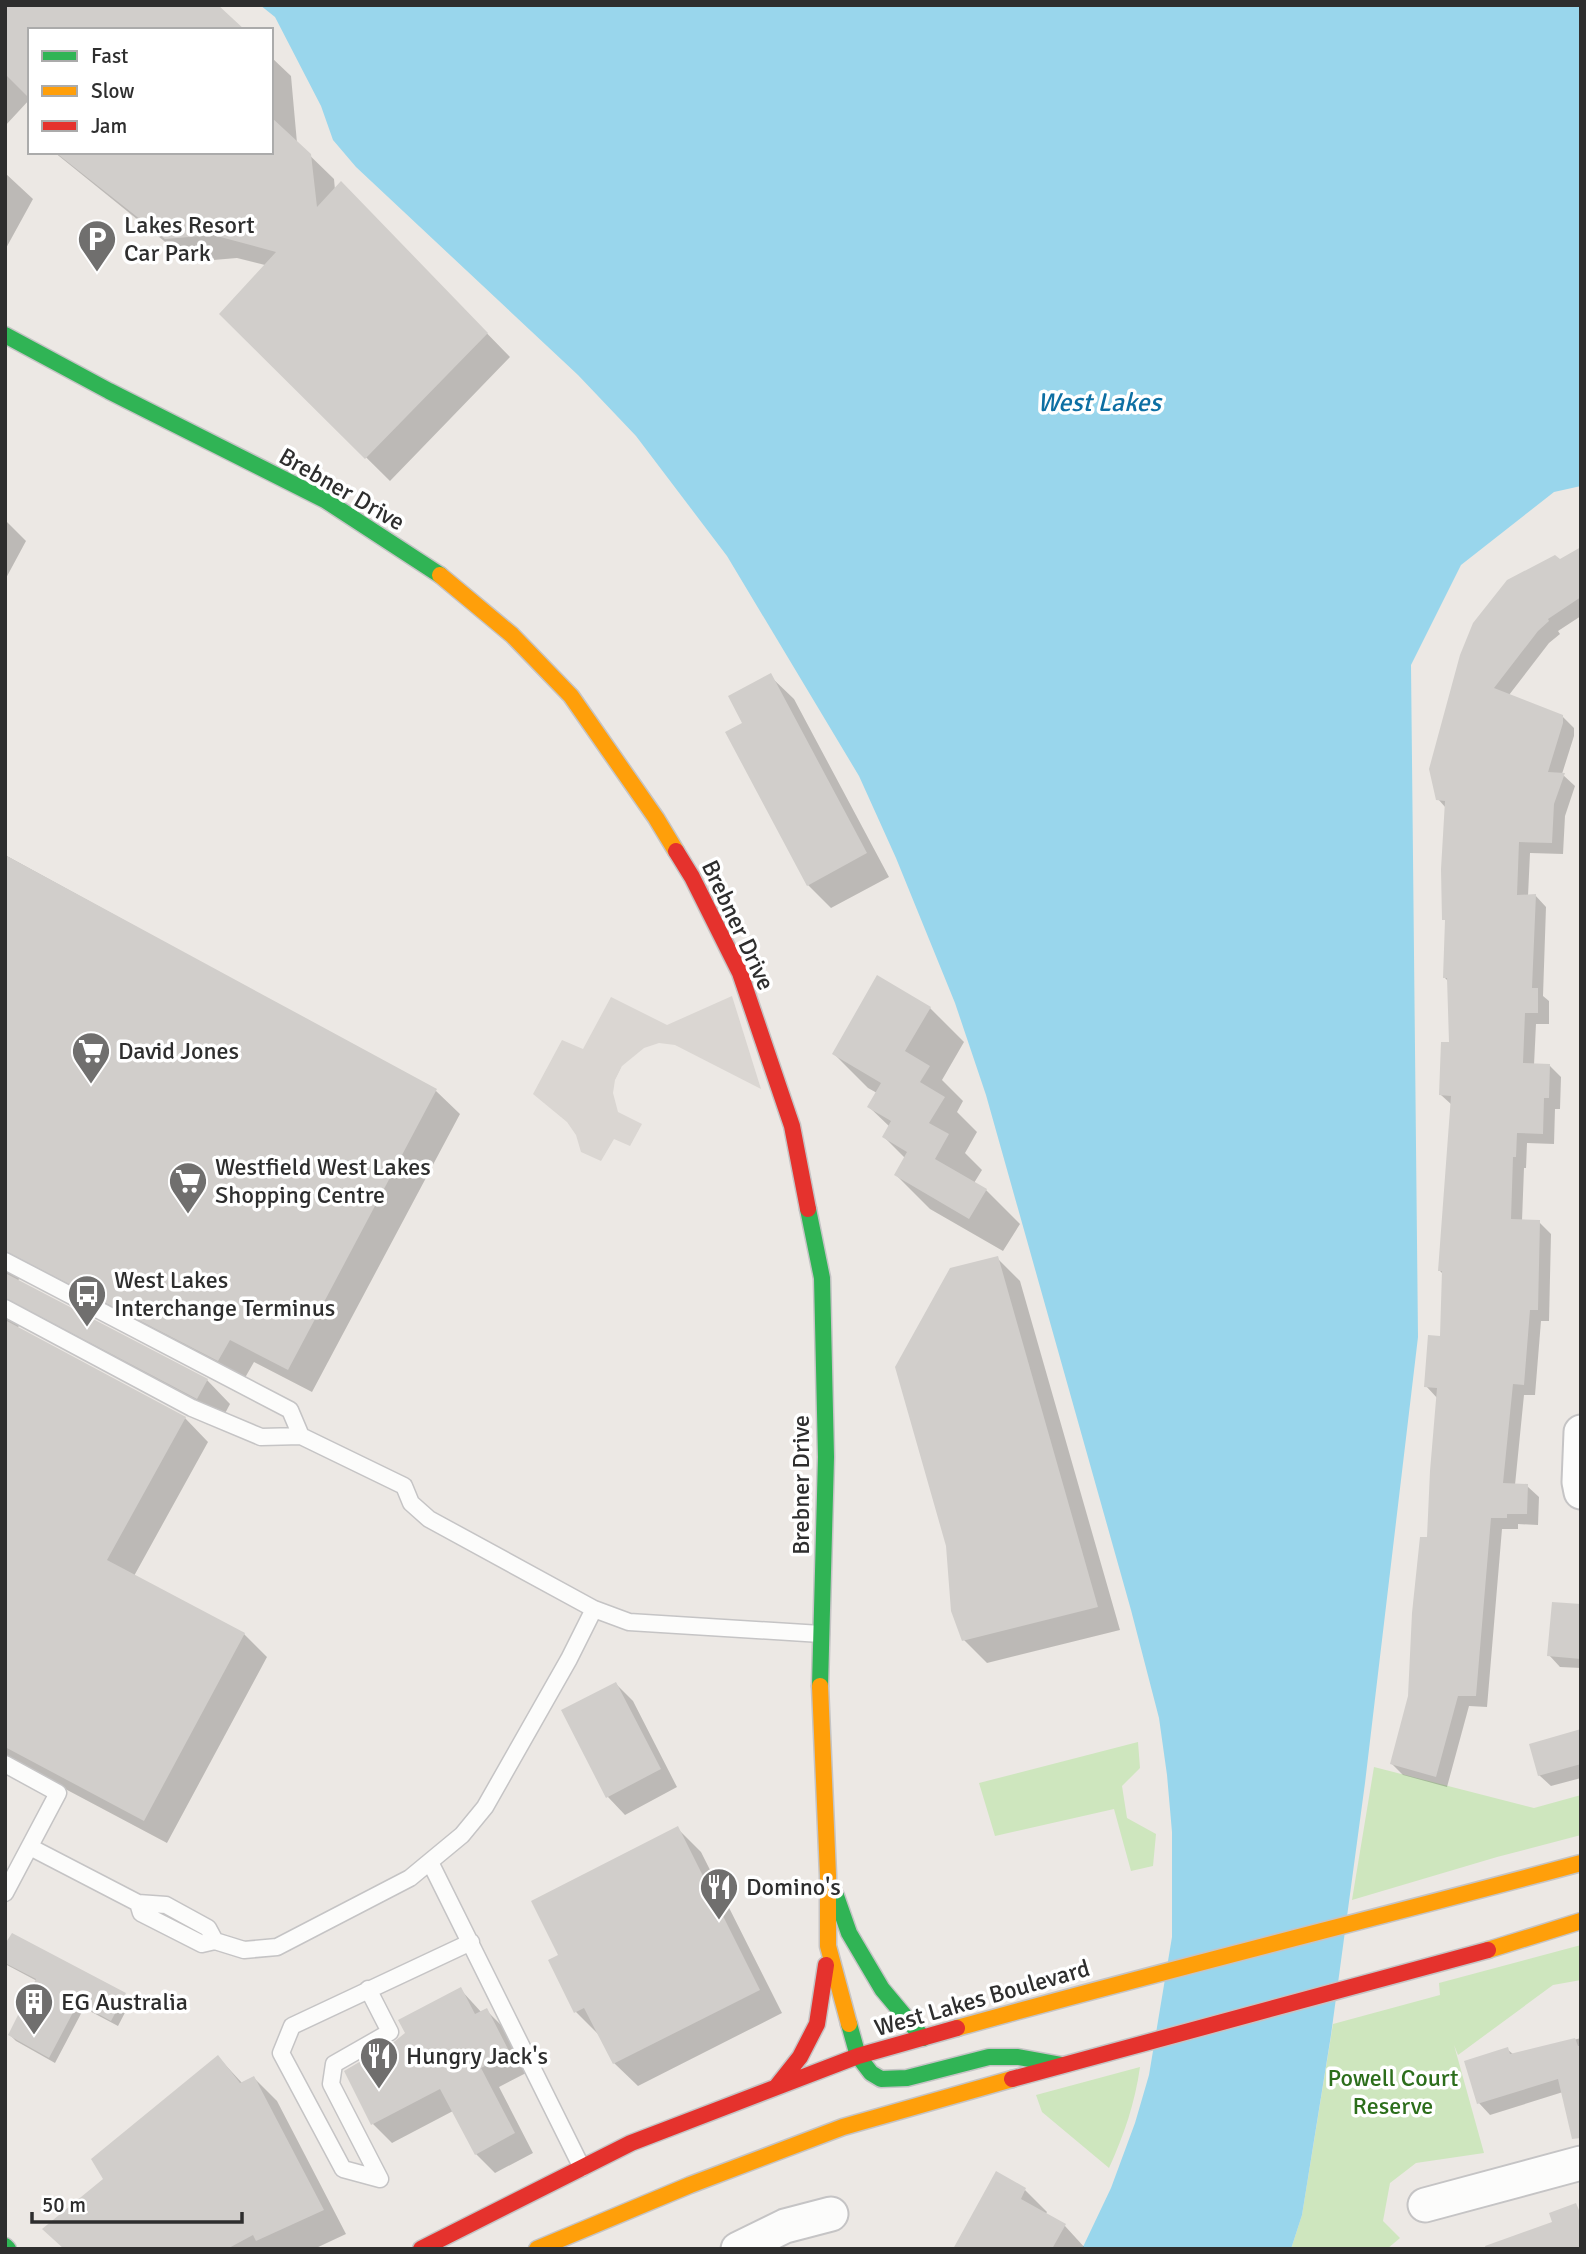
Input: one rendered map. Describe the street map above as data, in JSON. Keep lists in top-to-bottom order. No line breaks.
{"streets":{"main road":["Brebner Drive","West Lakes Boulevard"]},"crossings":[["Brebner Drive","West Lakes Boulevard"]],"water":["West Lakes"],"parks":["Powell Court Reserve"],"places":{"parking":["Lakes Resort Car Park"],"supermarket":["David Jones","Westfield West Lakes Shopping Centre"],"bus stop":["West Lakes Interchange Terminus"],"restaurant":["Domino's","Hungry Jack's"],"building":["EG Australia"]},"legend":["Fast","Slow","Jam"],"scale_bar":"50 m"}
